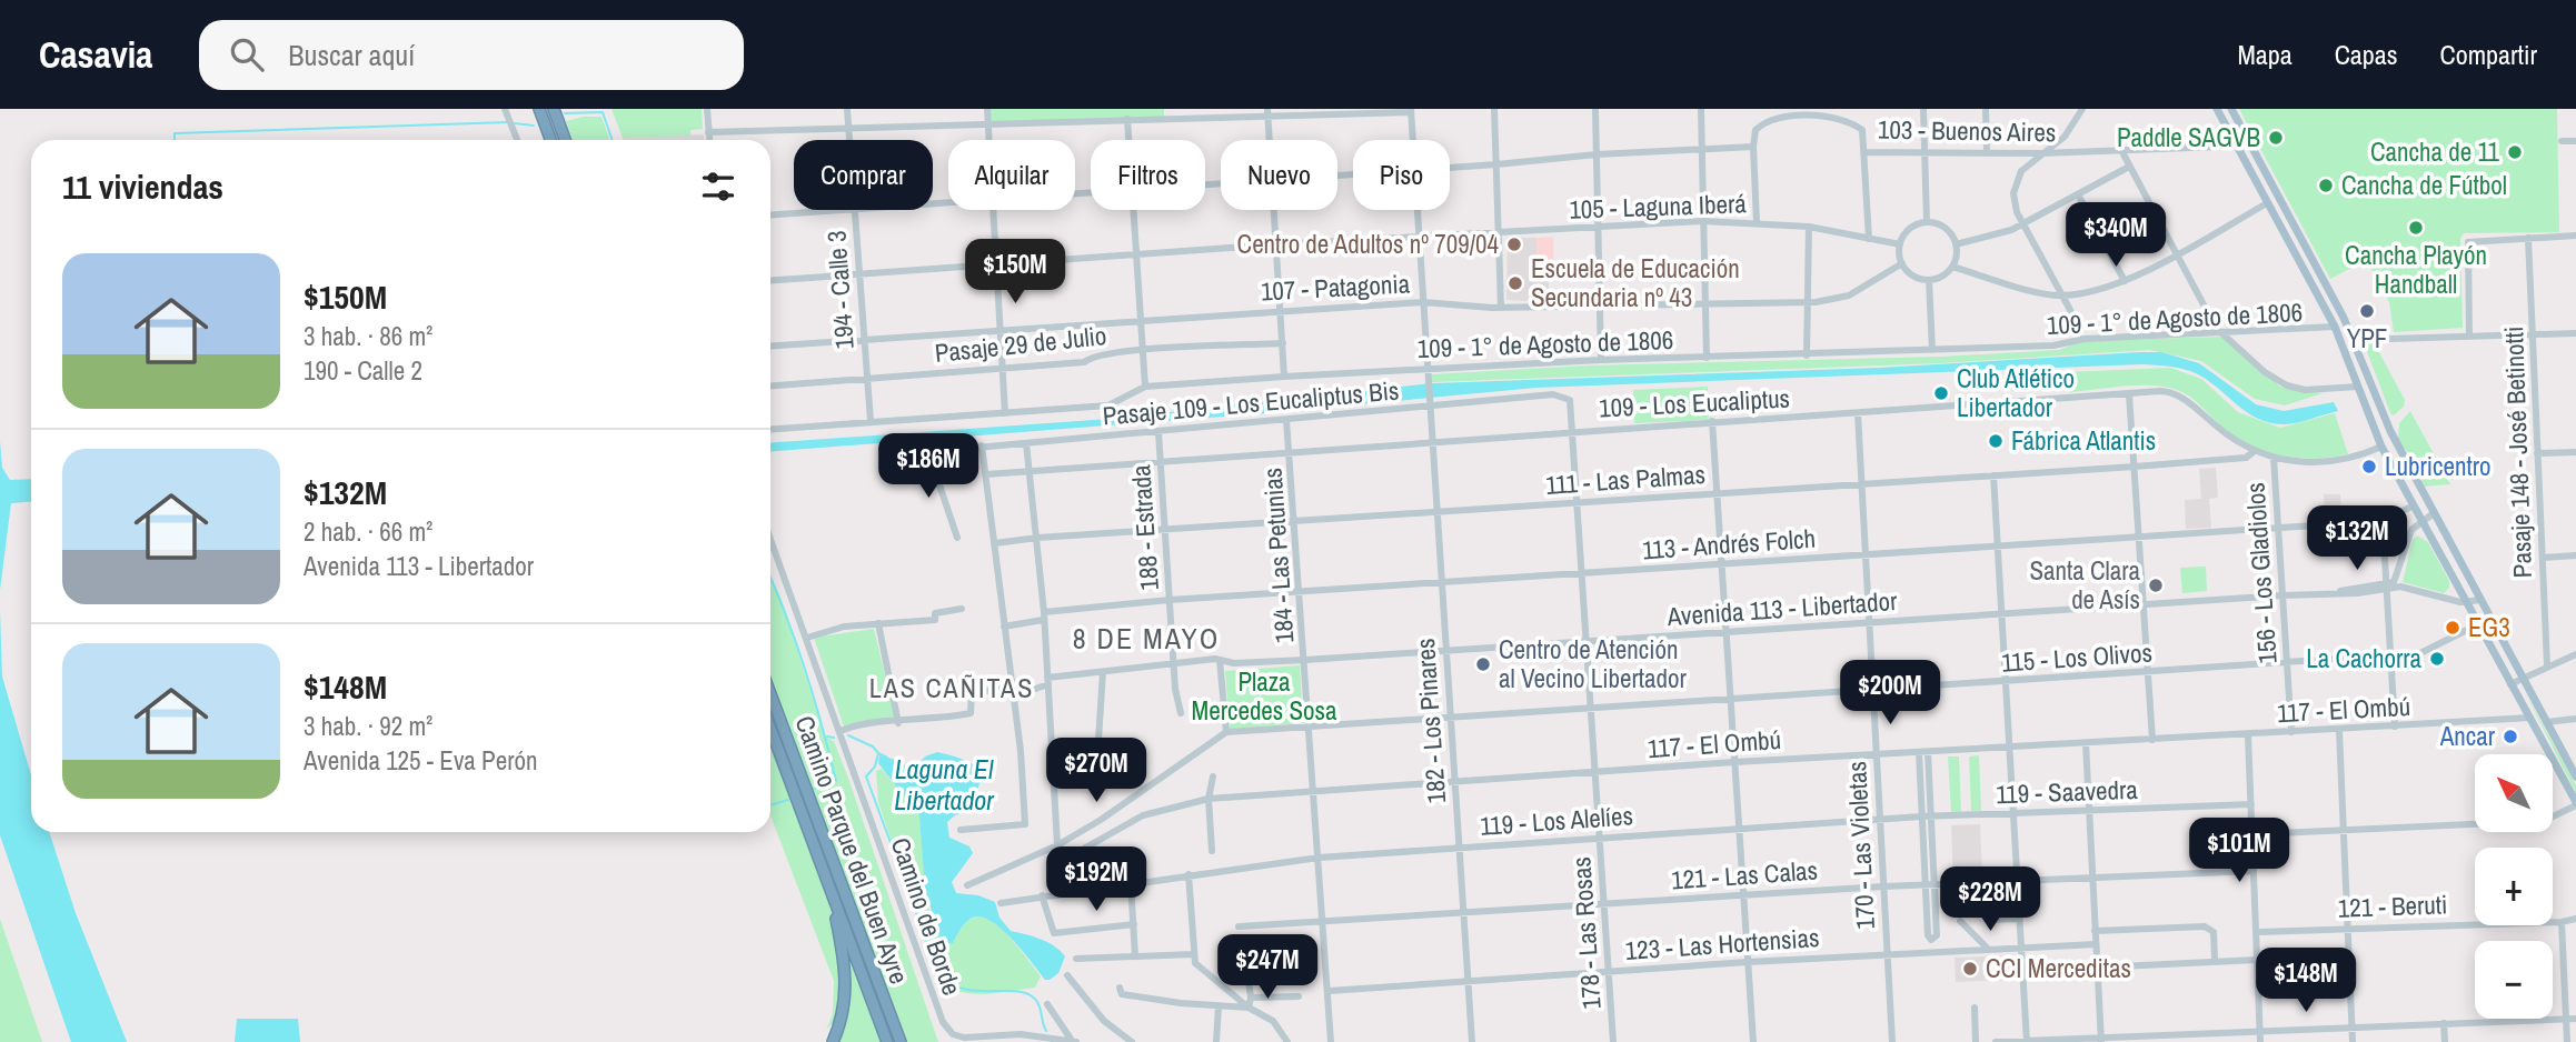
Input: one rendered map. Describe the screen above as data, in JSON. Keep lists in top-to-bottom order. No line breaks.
{"streets":{"highway":["Camino Parque del Buen Ayre"],"street":["103 - Buenos Aires","105 - Laguna Iberá","107 - Patagonia","194 - Calle 3","109 - 1° de Agosto de 1806","Pasaje 29 de Julio","Pasaje 109 - Los Eucaliptus Bis","109 - Los Eucaliptus","Pasaje 148 - José Betinotti","111 - Las Palmas","188 - Estrada","113 - Andrés Folch","184 - Las Petunias","156 - Los Gladiolos","Avenida 113 - Libertador","115 - Los Olivos","117 - El Ombú","182 - Los Pinares","119 - Saavedra","119 - Los Alelíes","170 - Las Violetas","121 - Las Calas","121 - Beruti","Camino de Borde","178 - Las Rosas","123 - Las Hortensias"]},"crossings":[["105 - Laguna Iberá","107 - Patagonia"],["105 - Laguna Iberá","194 - Calle 3"],["105 - Laguna Iberá","182 - Los Pinares"],["107 - Patagonia","194 - Calle 3"],["107 - Patagonia","182 - Los Pinares"],["194 - Calle 3","109 - 1° de Agosto de 1806"],["194 - Calle 3","Pasaje 29 de Julio"],["109 - 1° de Agosto de 1806","182 - Los Pinares"],["Pasaje 109 - Los Eucaliptus Bis","188 - Estrada"],["Pasaje 109 - Los Eucaliptus Bis","184 - Las Petunias"],["Pasaje 109 - Los Eucaliptus Bis","182 - Los Pinares"],["Pasaje 109 - Los Eucaliptus Bis","178 - Las Rosas"],["109 - Los Eucaliptus","111 - Las Palmas"],["109 - Los Eucaliptus","188 - Estrada"],["109 - Los Eucaliptus","184 - Las Petunias"],["109 - Los Eucaliptus","156 - Los Gladiolos"],["109 - Los Eucaliptus","182 - Los Pinares"],["109 - Los Eucaliptus","170 - Las Violetas"],["109 - Los Eucaliptus","178 - Las Rosas"],["111 - Las Palmas","188 - Estrada"],["111 - Las Palmas","184 - Las Petunias"],["111 - Las Palmas","182 - Los Pinares"],["111 - Las Palmas","170 - Las Violetas"],["111 - Las Palmas","178 - Las Rosas"],["188 - Estrada","113 - Andrés Folch"],["188 - Estrada","Avenida 113 - Libertador"],["113 - Andrés Folch","184 - Las Petunias"],["113 - Andrés Folch","156 - Los Gladiolos"],["113 - Andrés Folch","182 - Los Pinares"],["113 - Andrés Folch","170 - Las Violetas"],["113 - Andrés Folch","178 - Las Rosas"],["184 - Las Petunias","Avenida 113 - Libertador"],["184 - Las Petunias","115 - Los Olivos"],["184 - Las Petunias","117 - El Ombú"],["184 - Las Petunias","119 - Los Alelíes"],["184 - Las Petunias","121 - Las Calas"],["184 - Las Petunias","123 - Las Hortensias"],["156 - Los Gladiolos","Avenida 113 - Libertador"],["156 - Los Gladiolos","115 - Los Olivos"],["156 - Los Gladiolos","117 - El Ombú"],["Avenida 113 - Libertador","182 - Los Pinares"],["Avenida 113 - Libertador","170 - Las Violetas"],["Avenida 113 - Libertador","178 - Las Rosas"],["115 - Los Olivos","182 - Los Pinares"],["115 - Los Olivos","170 - Las Violetas"],["115 - Los Olivos","178 - Las Rosas"],["117 - El Ombú","182 - Los Pinares"],["117 - El Ombú","170 - Las Violetas"],["117 - El Ombú","178 - Las Rosas"],["182 - Los Pinares","119 - Los Alelíes"],["182 - Los Pinares","121 - Las Calas"],["182 - Los Pinares","123 - Las Hortensias"],["119 - Saavedra","119 - Los Alelíes"],["119 - Los Alelíes","170 - Las Violetas"],["119 - Los Alelíes","178 - Las Rosas"],["170 - Las Violetas","121 - Las Calas"],["170 - Las Violetas","123 - Las Hortensias"],["121 - Las Calas","178 - Las Rosas"],["178 - Las Rosas","123 - Las Hortensias"]],"districts":["8 DE MAYO","LAS CAÑITAS"],"water":["Laguna El Libertador"],"parks":["Plaza Mercedes Sosa"],"places":["Paddle SAGVB","Cancha de 11","Cancha de Fútbol","Cancha Playón Handball","Centro de Adultos nº 709/04","Escuela de Educación Secundaria nº 43","YPF","Club Atlético Libertador","Fábrica Atlantis","Lubricentro","Santa Clara de Asís","EG3","La Cachorra","Centro de Atención al Vecino Libertador","Ancar","CCI Merceditas"],"north":"top left","page":{"header":"Casavia","search":"Buscar aquí","nav":["Mapa","Capas","Compartir"],"chip":["Comprar","Alquilar","Filtros","Nuevo","Piso"],"heading":"11 viviendas","price":["$340M","$150M","$186M","$132M","$200M","$270M","$101M","$192M","$228M","$247M","$148M"],"list":[{"name":"$150M","note":"3 hab. · 86 m² · 190 - Calle 2"},{"name":"$132M","note":"2 hab. · 66 m² · Avenida 113 - Libertador"},{"name":"$148M","note":"3 hab. · 92 m² · Avenida 125 - Eva Perón"}],"map_buttons":["+","−"]}}
